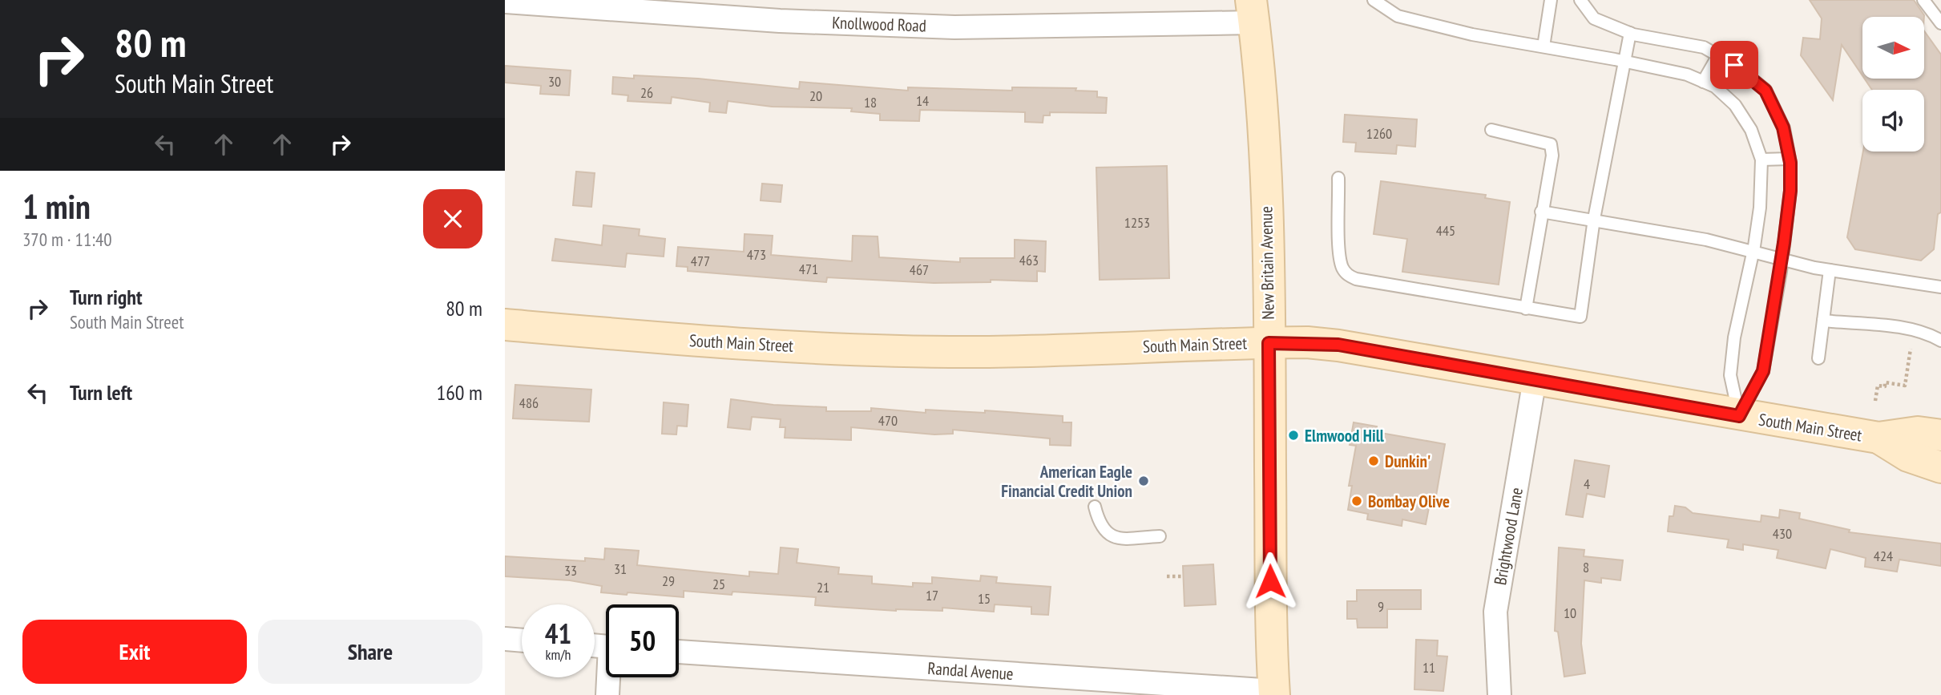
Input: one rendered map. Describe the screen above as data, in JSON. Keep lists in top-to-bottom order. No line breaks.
{"streets":{"main road":["New Britain Avenue","South Main Street"],"street":["Knollwood Road","Brightwood Lane","Randal Avenue"]},"crossings":[["Knollwood Road","New Britain Avenue"],["New Britain Avenue","South Main Street"],["New Britain Avenue","Randal Avenue"],["South Main Street","Brightwood Lane"]],"places":["Elmwood Hill","Dunkin'","American Eagle Financial Credit Union","Bombay Olive"],"house_numbers":["30","26","20","14","18","1260","1253","445","473","463","477","471","467","486","470","4","430","424","8","31","33","29","25","21","17","15","9","10","11"],"north":"right","page":{"turn":["80 m","South Main Street"],"heading":["1 min","370 m · 11:40"],"list":[{"name":"Turn right","note":"South Main Street","value":"80 m"},{"name":"Turn left","value":"160 m"}],"speed":"41 km/h","limit":"50","buttons":["Exit","Share"]}}
